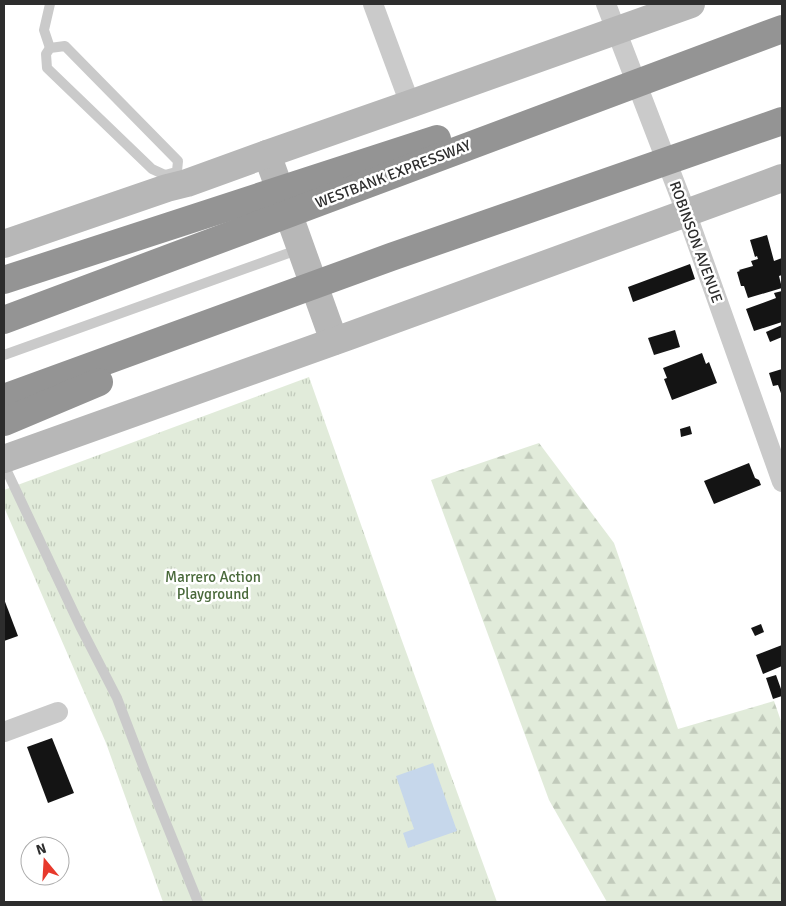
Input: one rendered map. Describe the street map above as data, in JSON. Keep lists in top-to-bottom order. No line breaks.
{"streets":{"highway":["WESTBANK EXPRESSWAY"],"street":["ROBINSON AVENUE"]},"parks":["Marrero Action Playground"],"north":"top"}
